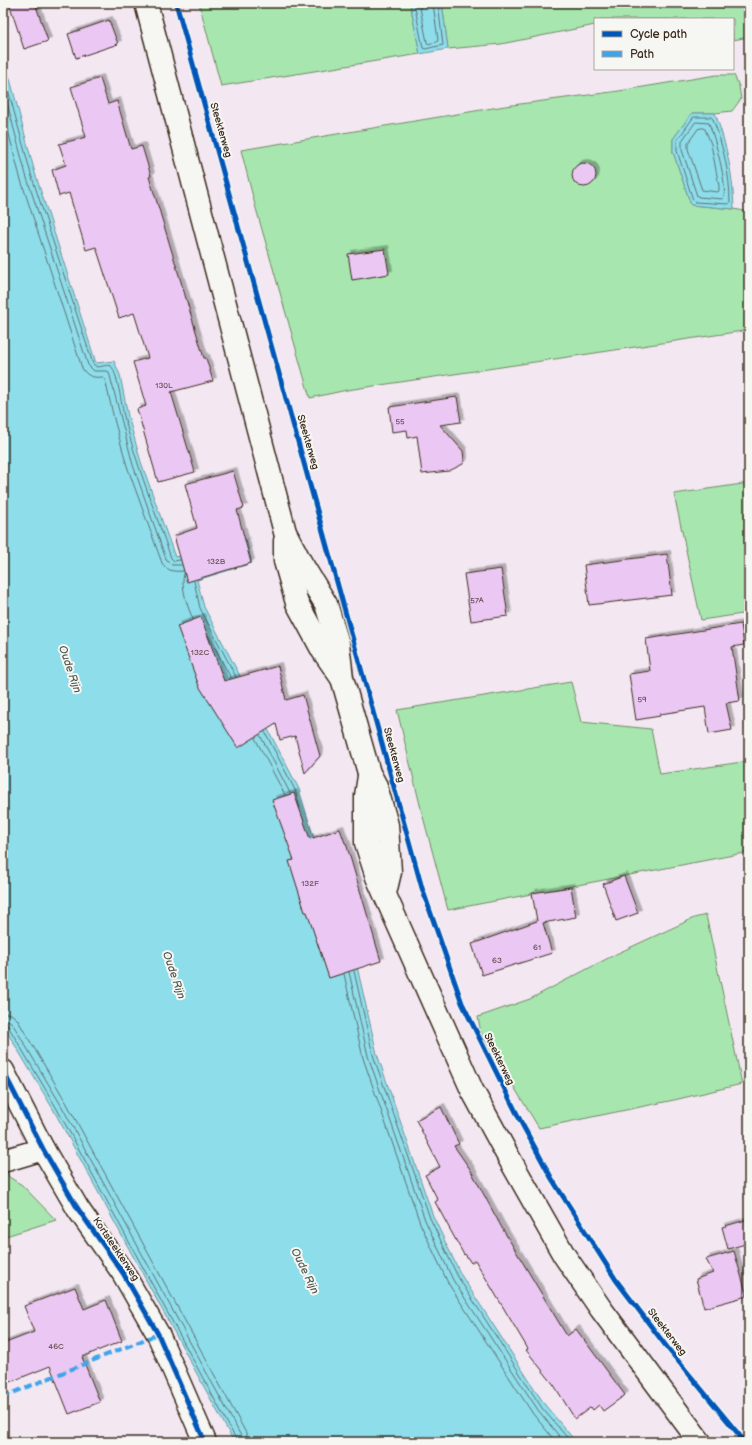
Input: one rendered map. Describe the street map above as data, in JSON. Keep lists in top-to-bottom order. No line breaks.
{"streets":{"main road":["Kortsteekterweg"],"cycle path":["Steekterweg"]},"water":["Oude Rijn"],"house_numbers":["130L","55","132B","57A","132C","59","132F","61","63","46C"],"legend":["Cycle path","Path"]}
